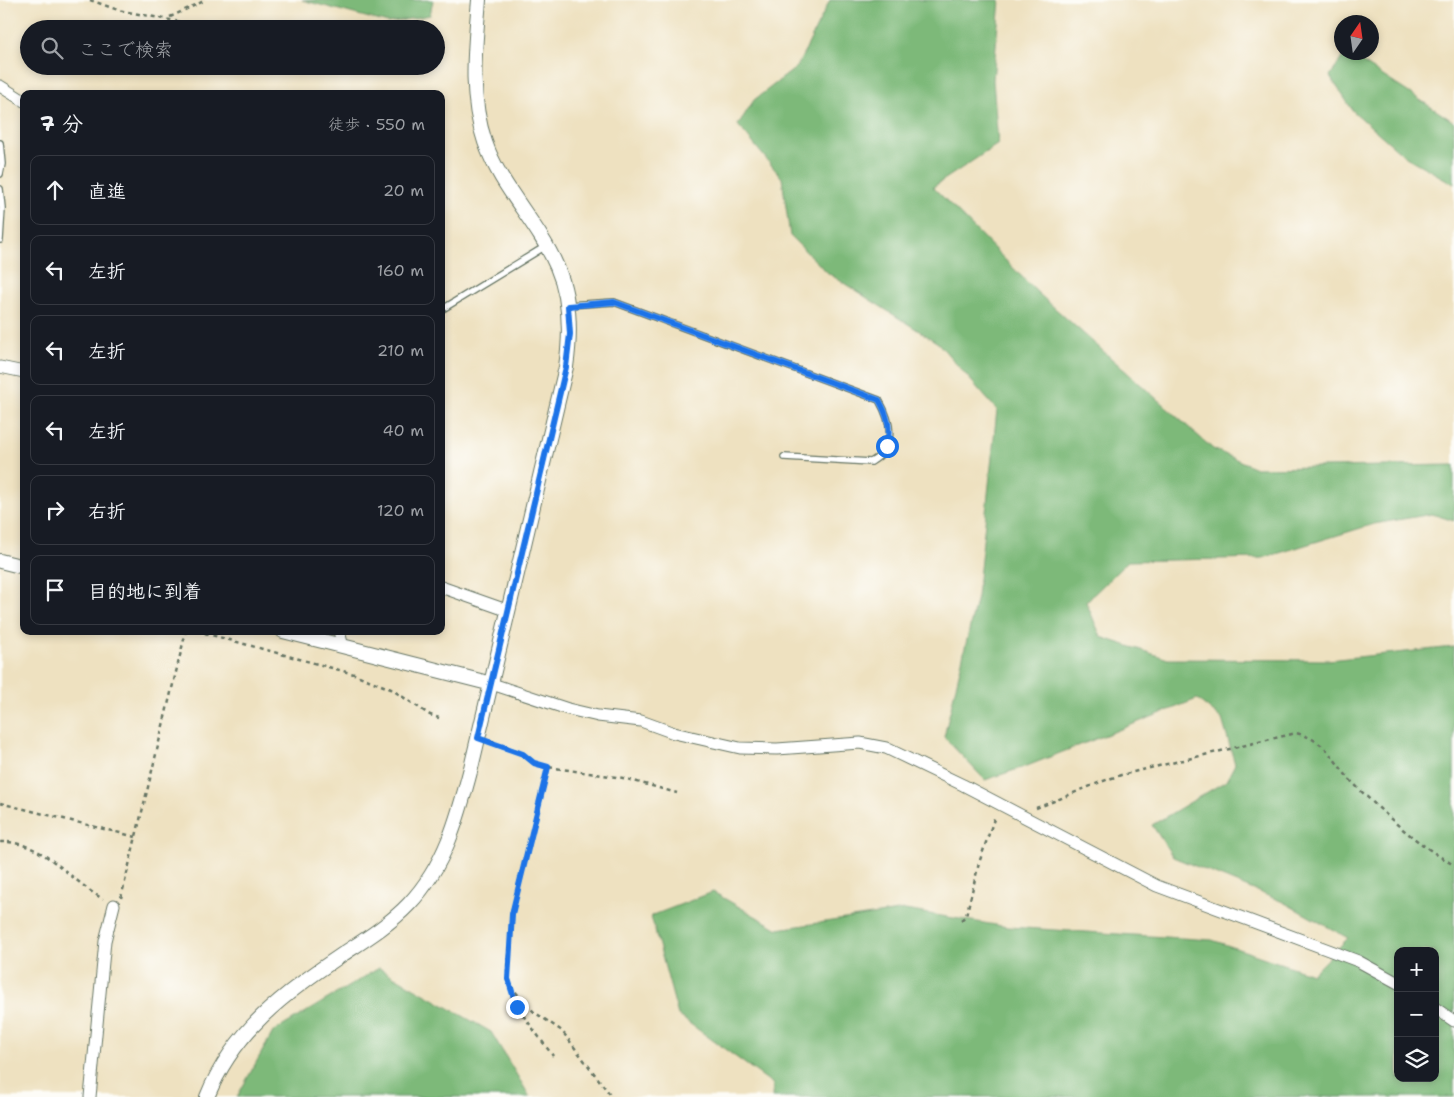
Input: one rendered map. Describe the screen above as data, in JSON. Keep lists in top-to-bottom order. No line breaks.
{"north":"top","page":{"search":"ここで検索","heading":["7 分","徒歩 · 550 m"],"list":[["直進","20 m"],["左折","160 m"],["左折","210 m"],["左折","40 m"],["右折","120 m"],"目的地に到着"],"map_buttons":["+","−"]}}
